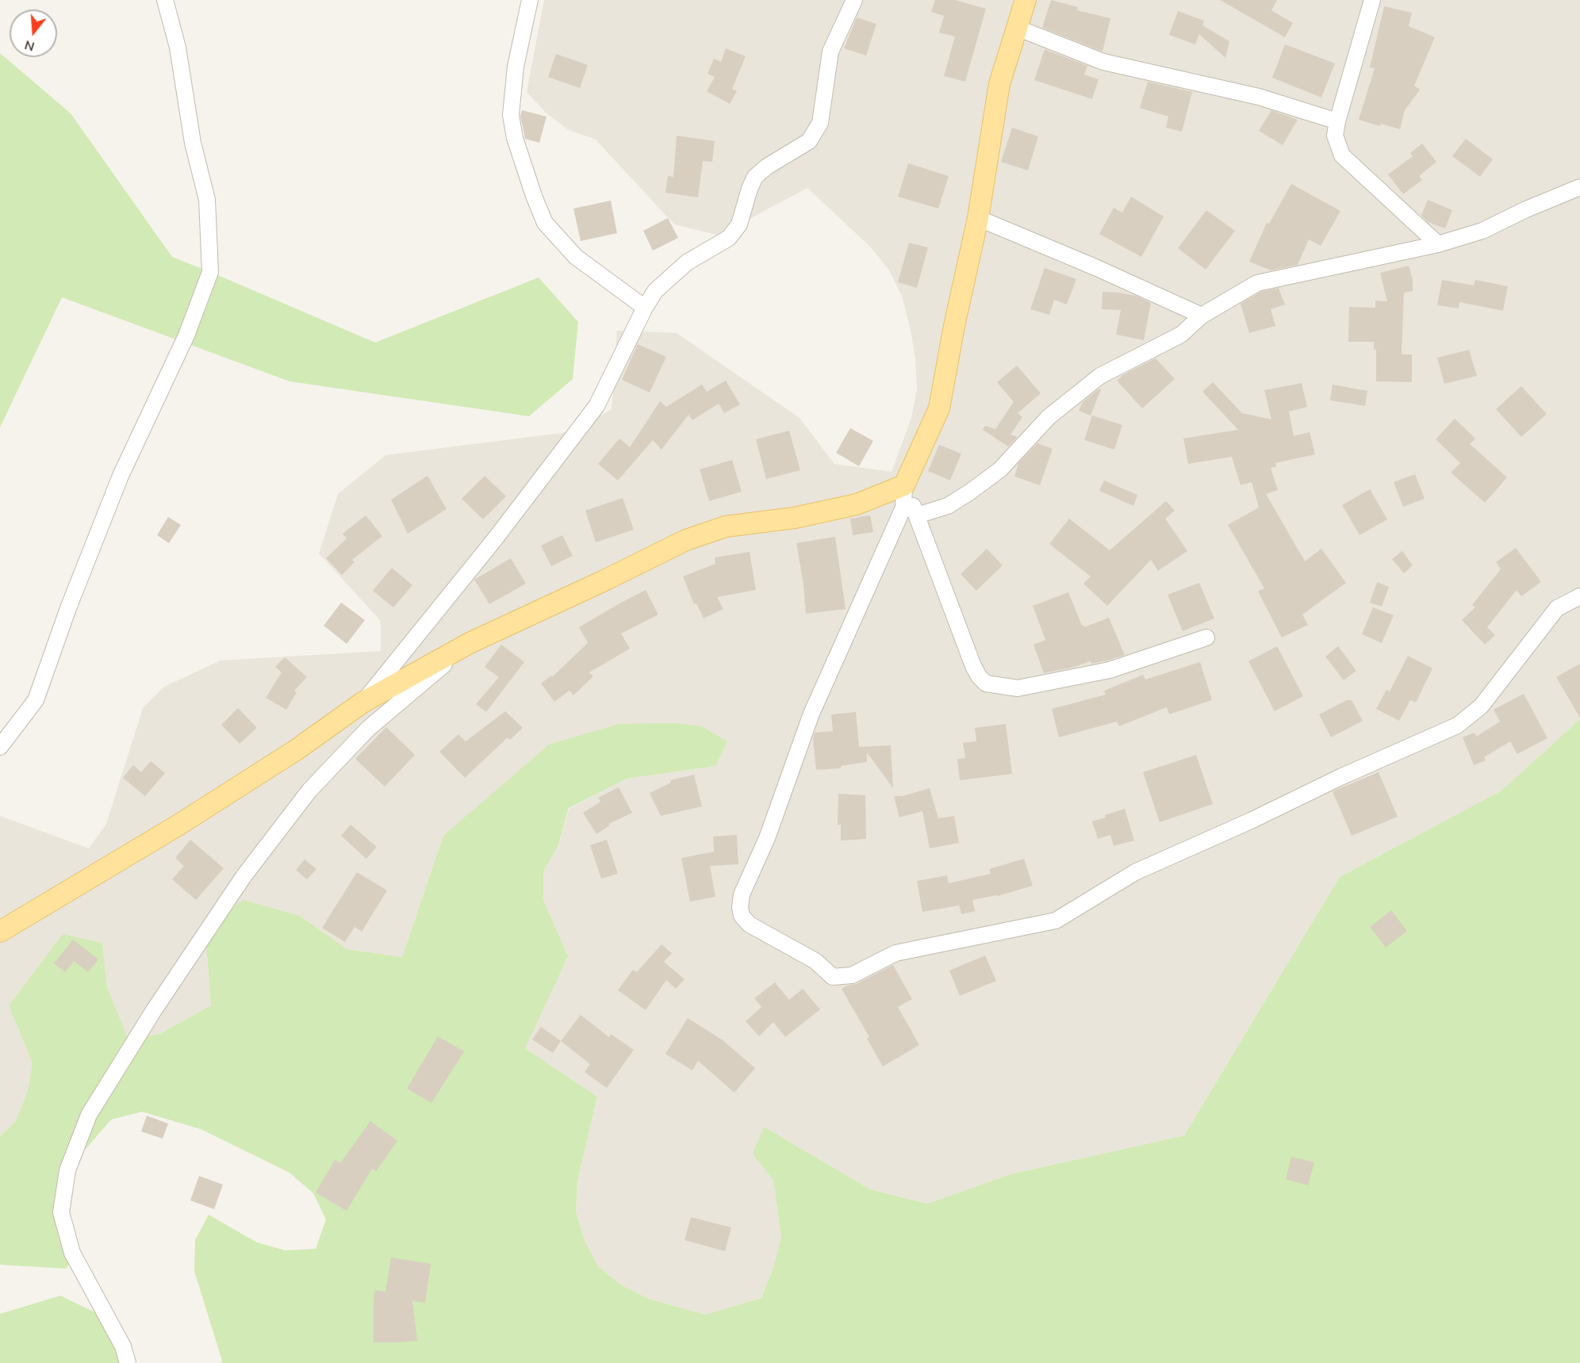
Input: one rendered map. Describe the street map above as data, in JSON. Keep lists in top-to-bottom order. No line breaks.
{"north":"bottom"}
